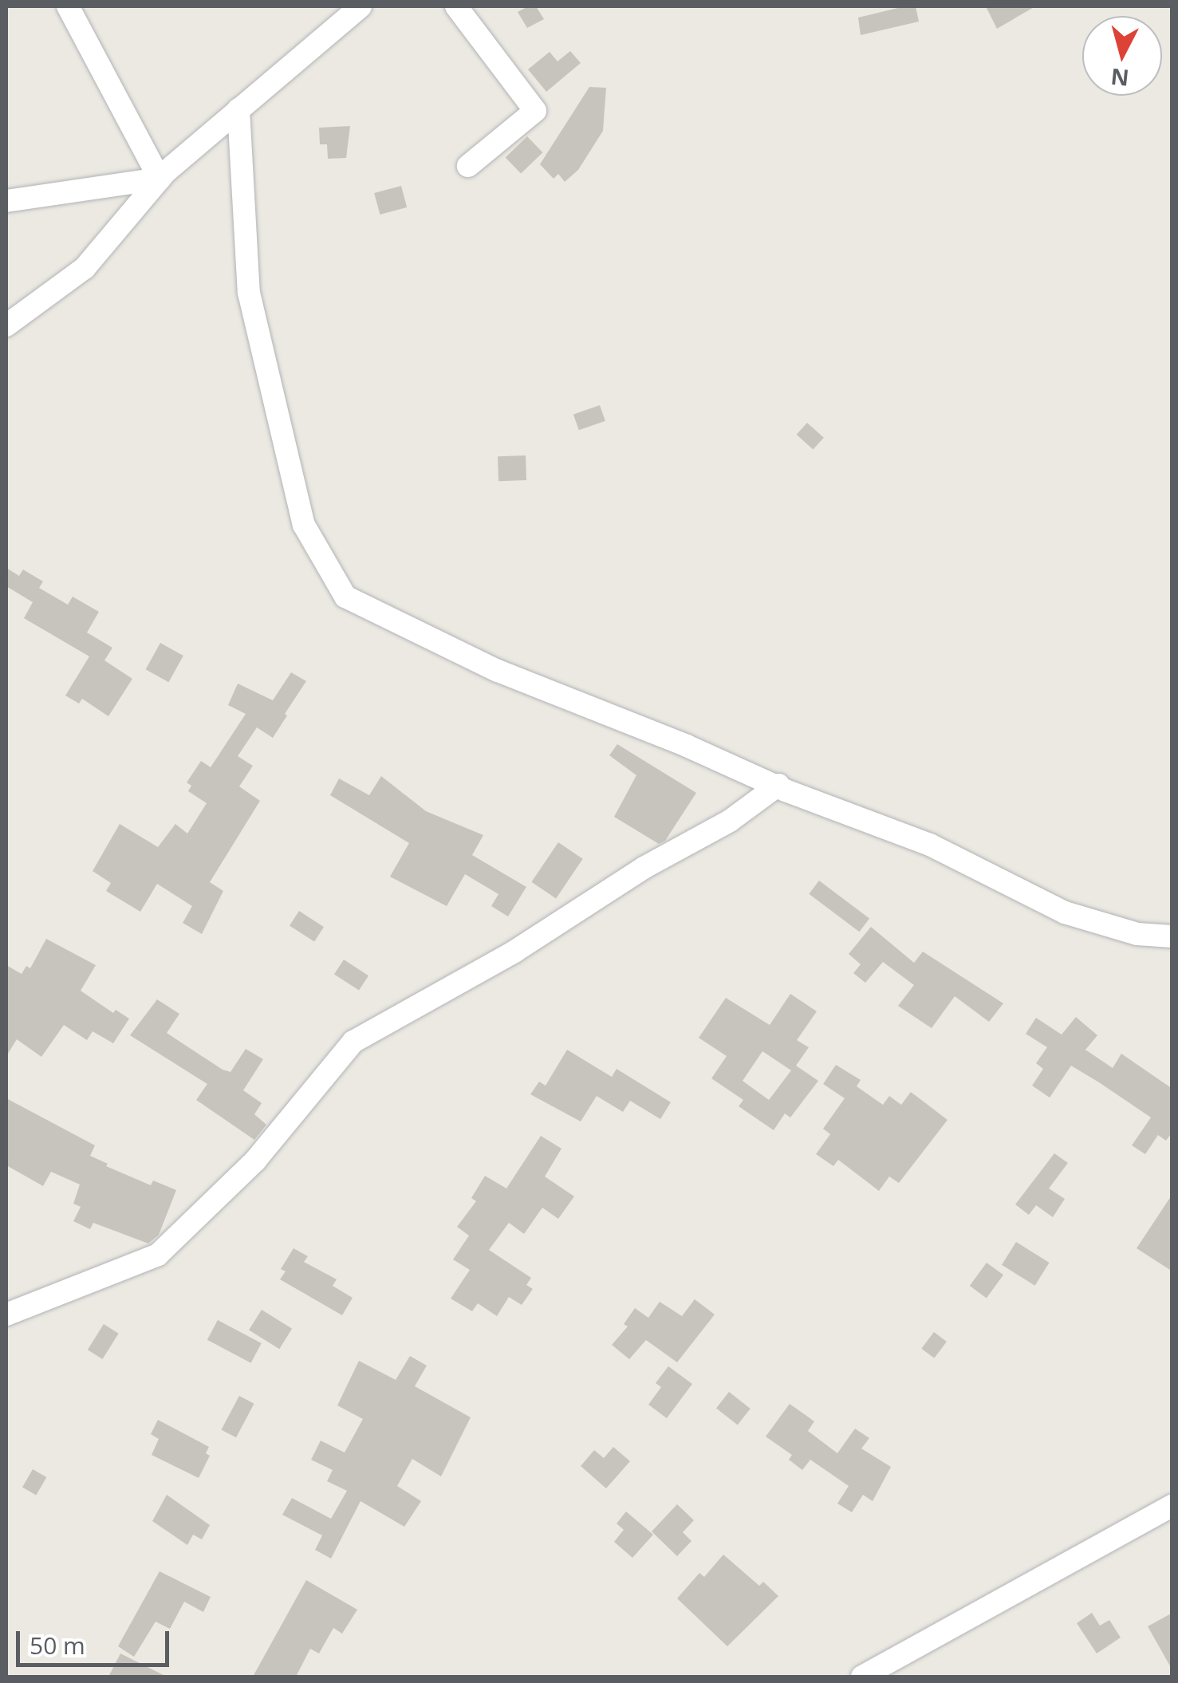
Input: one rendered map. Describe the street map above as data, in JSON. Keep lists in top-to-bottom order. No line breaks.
{"scale_bar":"50 m","north":"bottom"}
